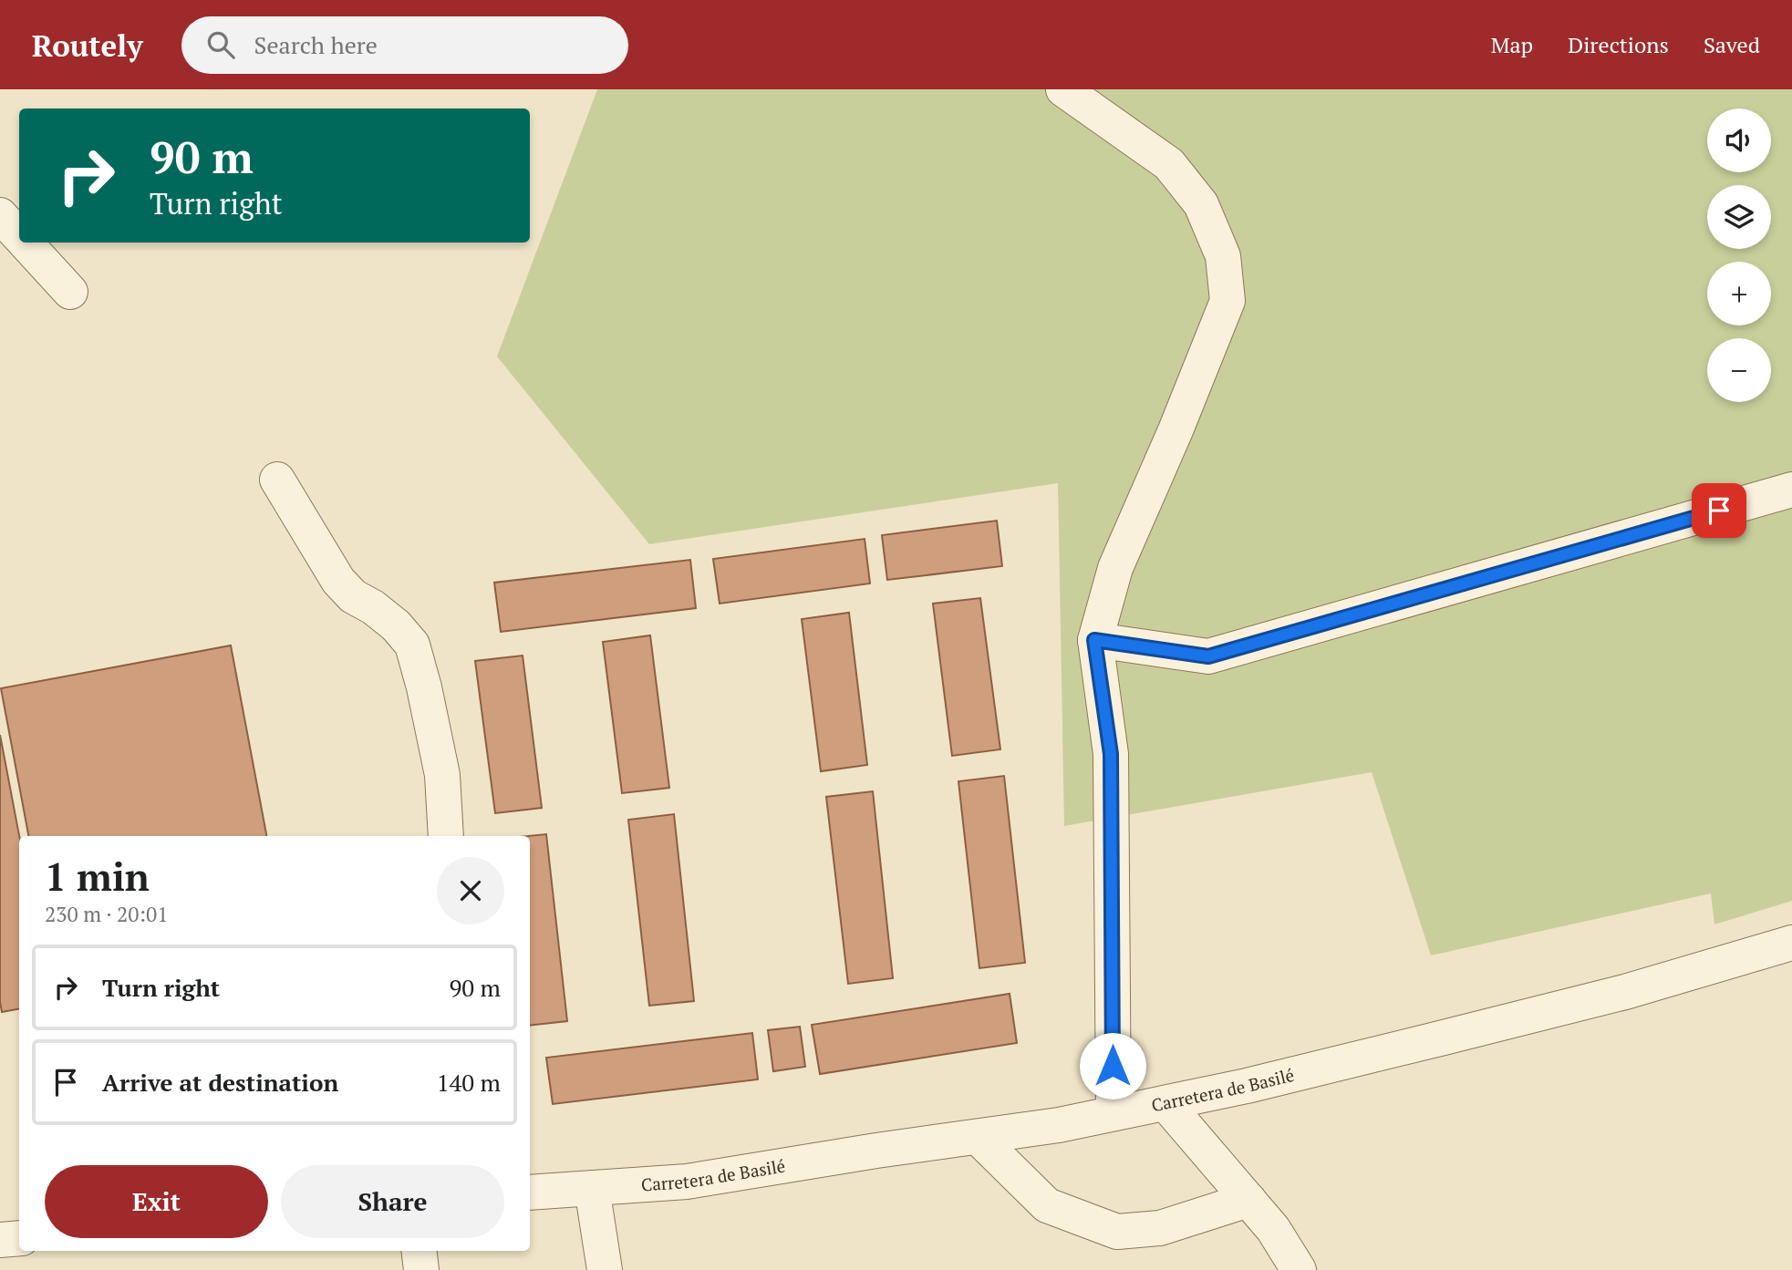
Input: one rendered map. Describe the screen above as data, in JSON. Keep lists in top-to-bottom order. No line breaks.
{"streets":{"street":["Carretera de Basilé"]},"page":{"header":"Routely","search":"Search here","nav":["Map","Directions","Saved"],"map_buttons":["+","−"],"turn":["90 m","Turn right"],"heading":["1 min","230 m · 20:01"],"list":[{"name":"Turn right","value":"90 m"},{"name":"Arrive at destination","value":"140 m"}],"buttons":["Exit","Share"]}}
